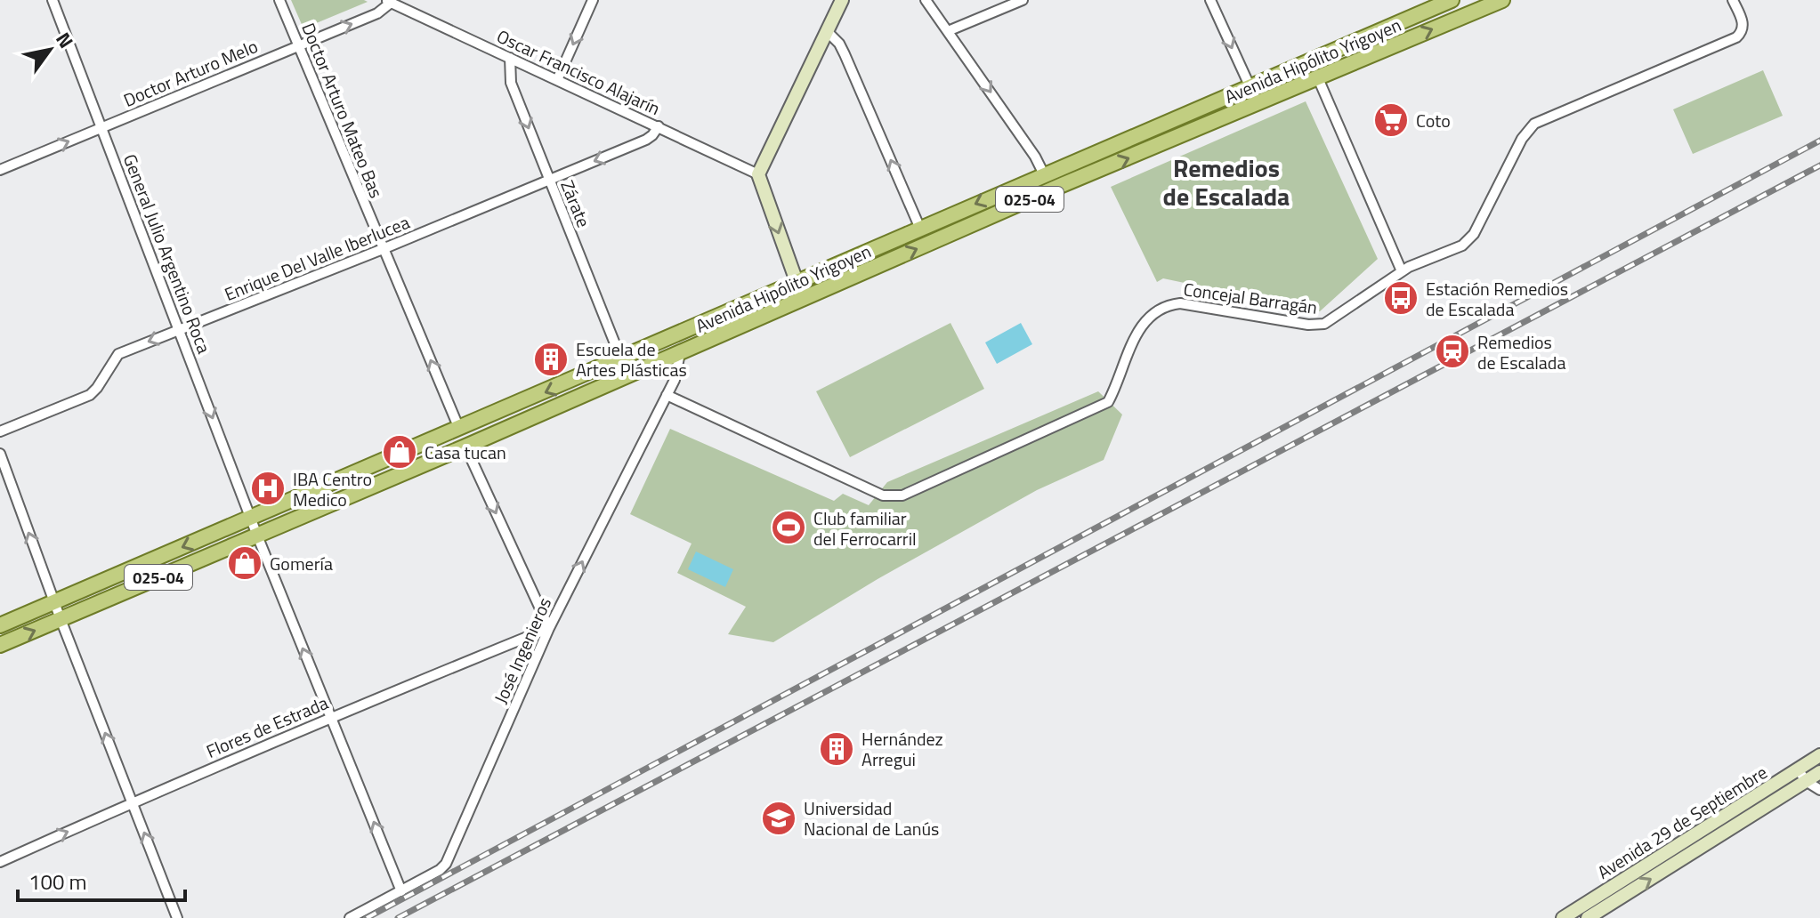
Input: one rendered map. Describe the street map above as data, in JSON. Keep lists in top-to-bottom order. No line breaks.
{"streets":{"main road":["Avenida Hipólito Yrigoyen","025-04","Avenida 29 de Septiembre"],"street":["Oscar Francisco Alajarín","Doctor Arturo Melo","Doctor Arturo Mateo Bas","Zárate","General Julio Argentino Roca","Enrique Del Valle Iberlucea","Concejal Barragán","José Ingenieros","Flores de Estrada"]},"crossings":[["Avenida Hipólito Yrigoyen","Doctor Arturo Mateo Bas"],["Avenida Hipólito Yrigoyen","Zárate"],["Avenida Hipólito Yrigoyen","General Julio Argentino Roca"],["Avenida Hipólito Yrigoyen","José Ingenieros"],["Oscar Francisco Alajarín","Doctor Arturo Melo"],["Oscar Francisco Alajarín","Zárate"],["Oscar Francisco Alajarín","Enrique Del Valle Iberlucea"],["Doctor Arturo Melo","Doctor Arturo Mateo Bas"],["Doctor Arturo Melo","General Julio Argentino Roca"],["Doctor Arturo Mateo Bas","Enrique Del Valle Iberlucea"],["Zárate","Enrique Del Valle Iberlucea"],["General Julio Argentino Roca","Enrique Del Valle Iberlucea"],["General Julio Argentino Roca","José Ingenieros"],["General Julio Argentino Roca","Flores de Estrada"],["Concejal Barragán","José Ingenieros"],["José Ingenieros","Flores de Estrada"]],"one_way":["Doctor Arturo Melo","Doctor Arturo Mateo Bas","Zárate","Enrique Del Valle Iberlucea","José Ingenieros"],"districts":["Remedios de Escalada"],"places":{"supermarket":["Coto"],"bus stop":["Estación Remedios de Escalada"],"station":["Remedios de Escalada"],"building":["Escuela de Artes Plásticas","Hernández Arregui"],"shop":["Casa tucan","Gomería"],"hospital":["IBA Centro Medico"],"sports":["Club familiar del Ferrocarril"],"school or university":["Universidad Nacional de Lanús"]},"scale_bar":"100 m","north":"top right"}
